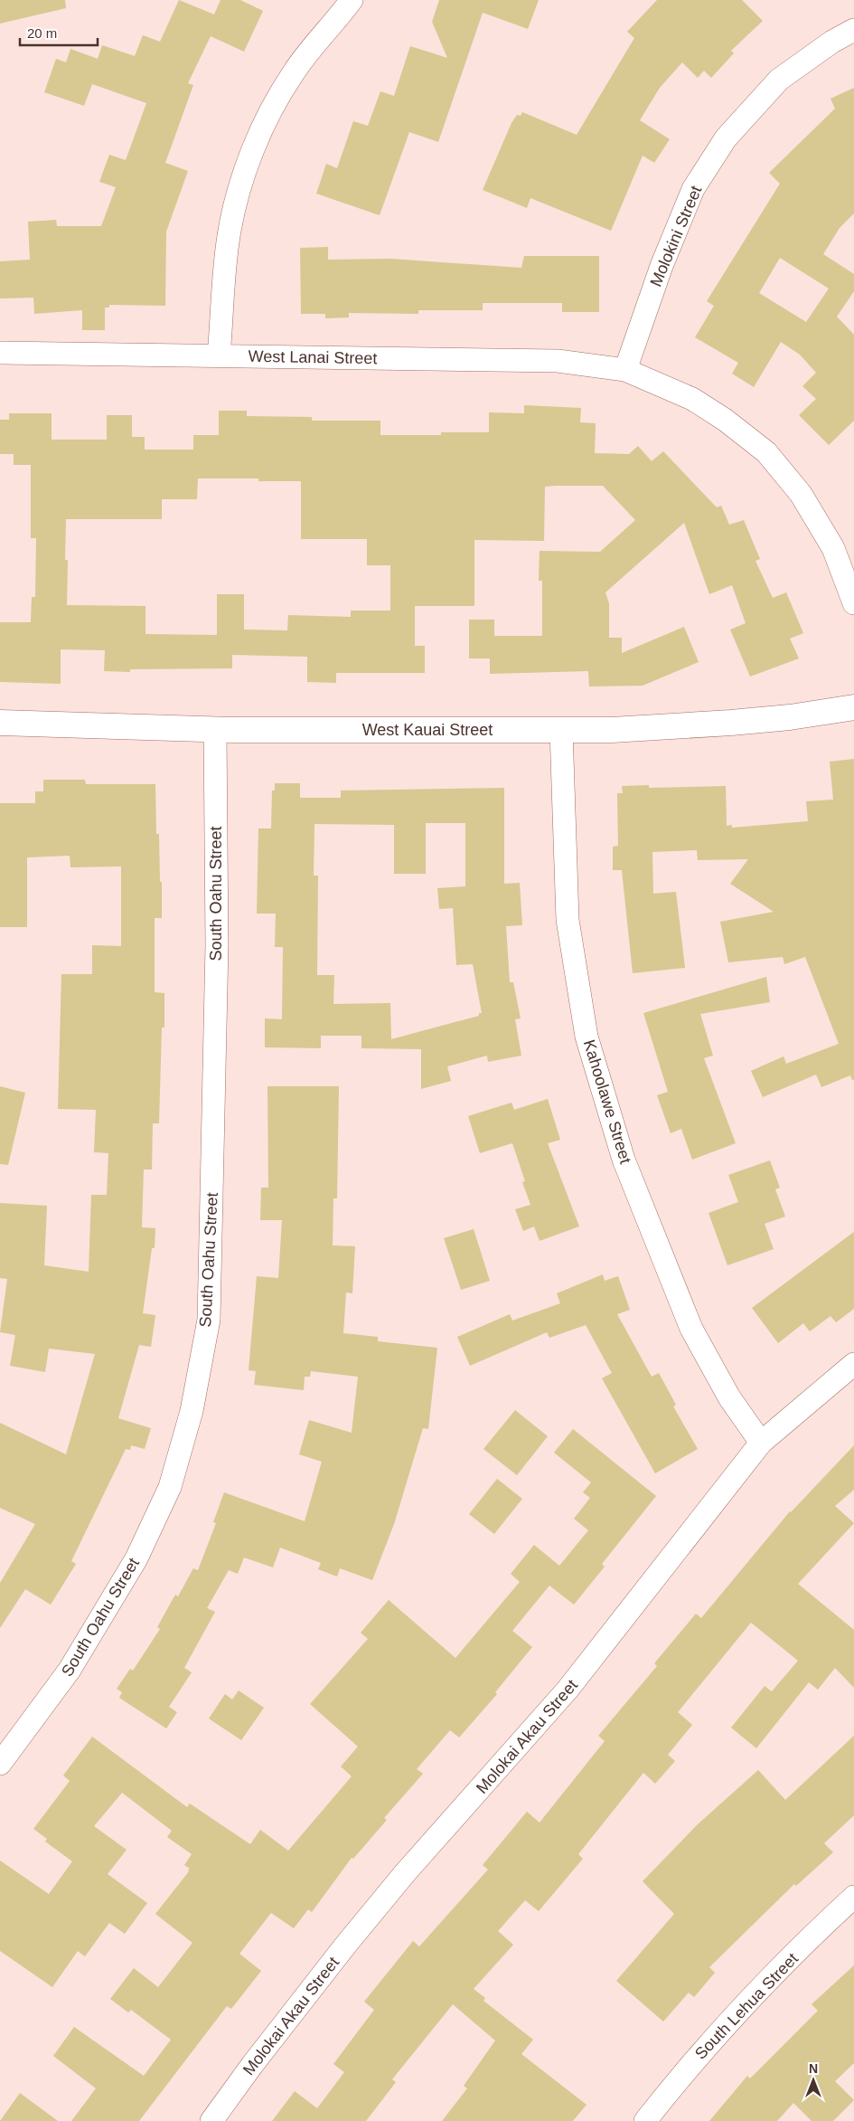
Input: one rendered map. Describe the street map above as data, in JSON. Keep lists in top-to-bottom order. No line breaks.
{"streets":{"street":["Molokini Street","West Lanai Street","West Kauai Street","South Oahu Street","Kahoolawe Street","Molokai Akau Street","South Lehua Street"]},"crossings":[["Molokini Street","West Lanai Street"],["West Kauai Street","South Oahu Street"],["West Kauai Street","Kahoolawe Street"],["Kahoolawe Street","Molokai Akau Street"]],"scale_bar":"20 m","north":"top"}
